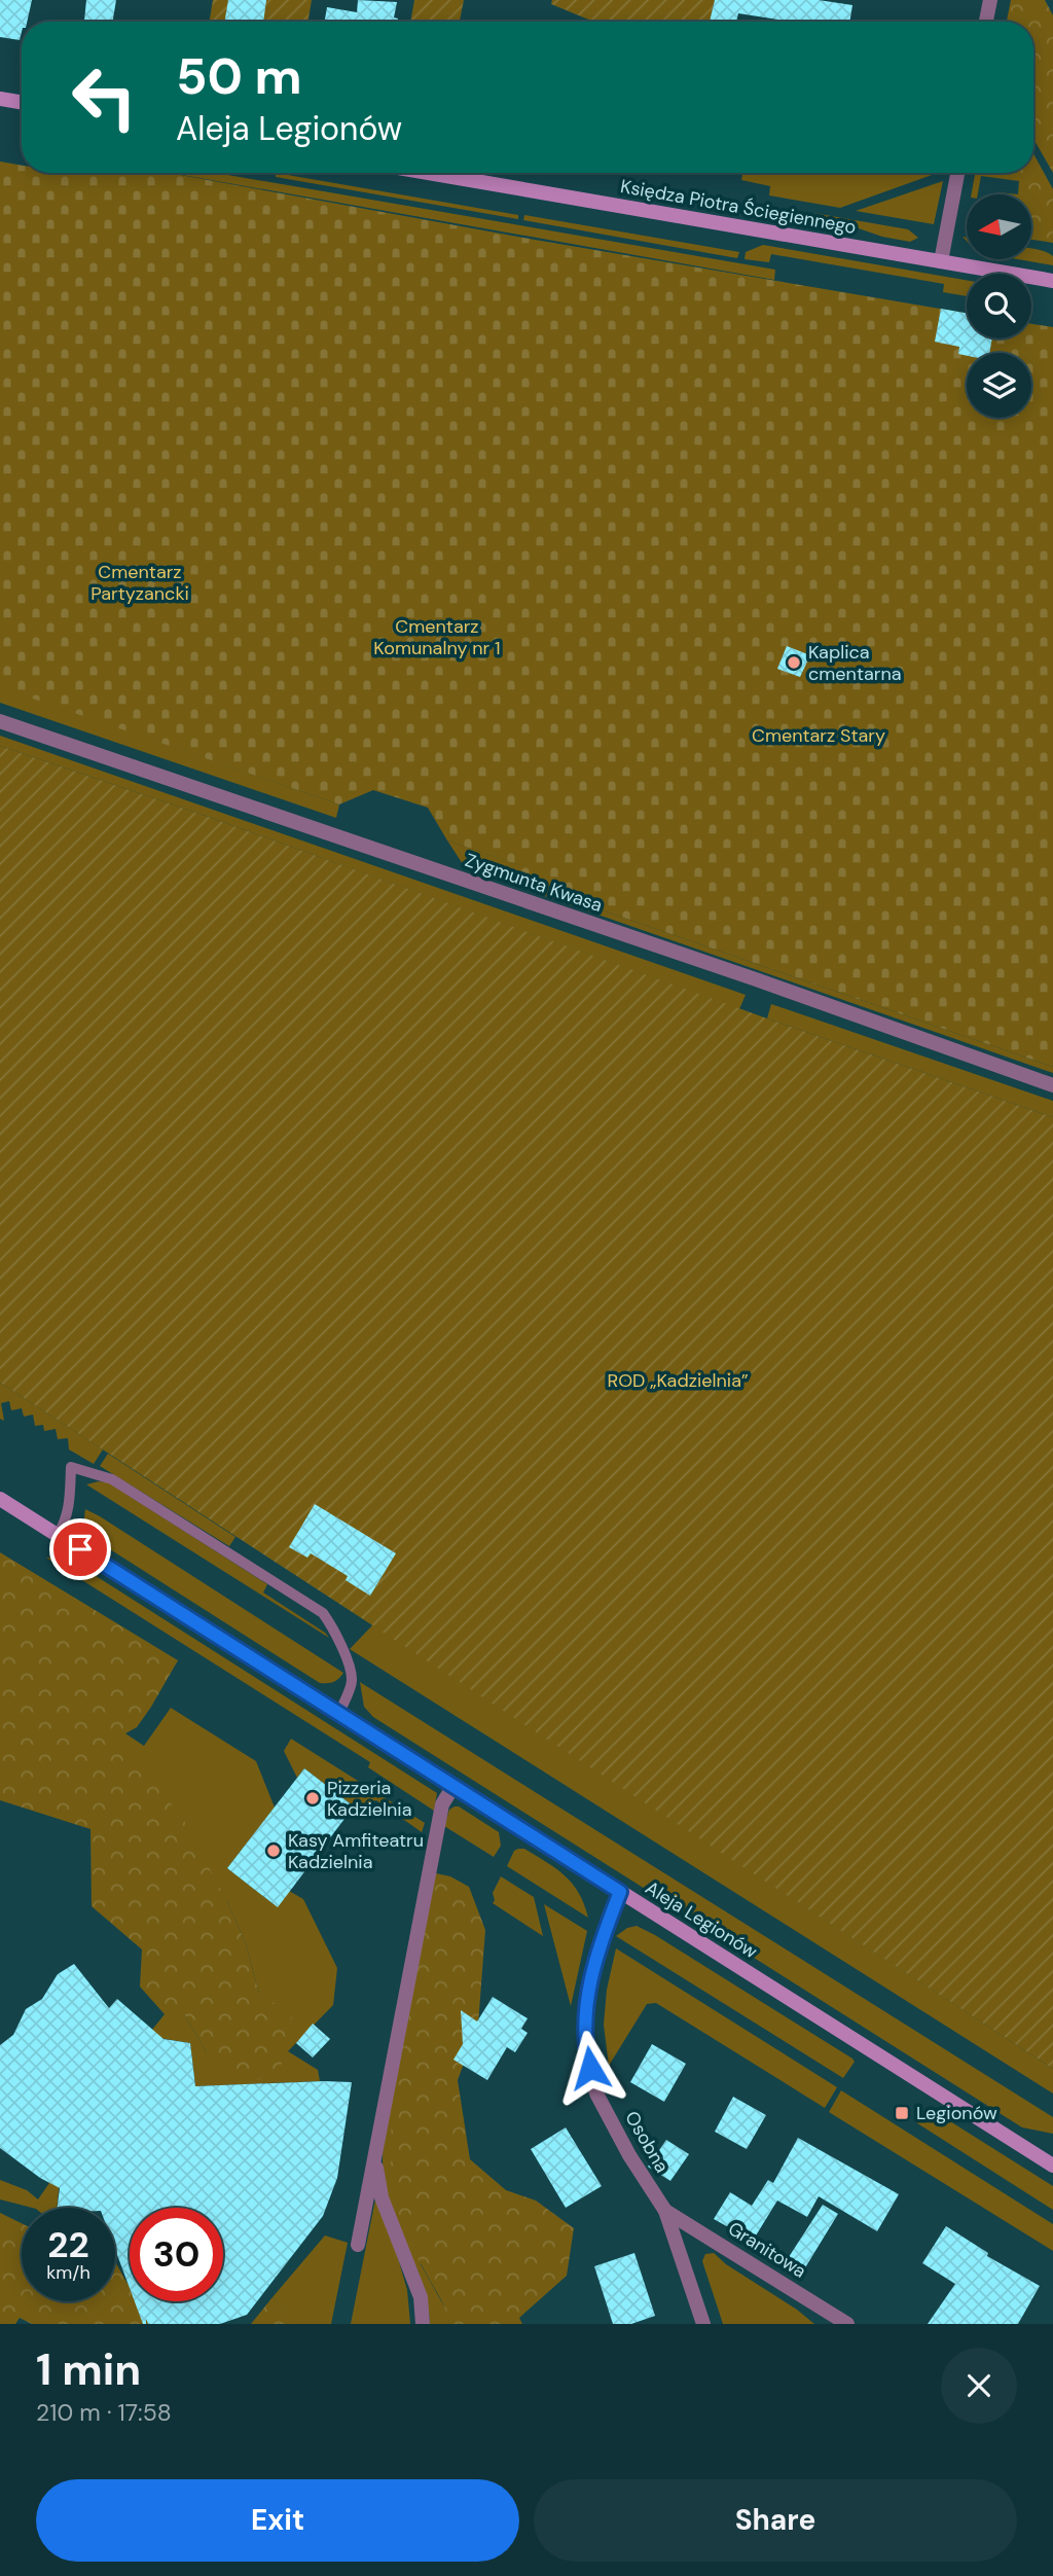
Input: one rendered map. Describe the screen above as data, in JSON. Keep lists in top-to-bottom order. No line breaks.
{"streets":{"street":["Księdza Piotra Ściegiennego","Zygmunta Kwasa","Aleja Legionów","Osobna","Granitowa"]},"crossings":[["Aleja Legionów","Osobna"],["Osobna","Granitowa"]],"parks":["Cmentarz Partyzancki","Cmentarz Komunalny nr 1","Cmentarz Stary","ROD „Kadzielnia”"],"places":{"other":["Kaplica cmentarna","Pizzeria Kadzielnia","Kasy Amfiteatru Kadzielnia"],"transit":["Legionów"]},"north":"left","page":{"turn":["50 m","Aleja Legionów"],"speed":"22 km/h","limit":"30","heading":["1 min","210 m · 17:58"],"buttons":["Exit","Share"]}}
